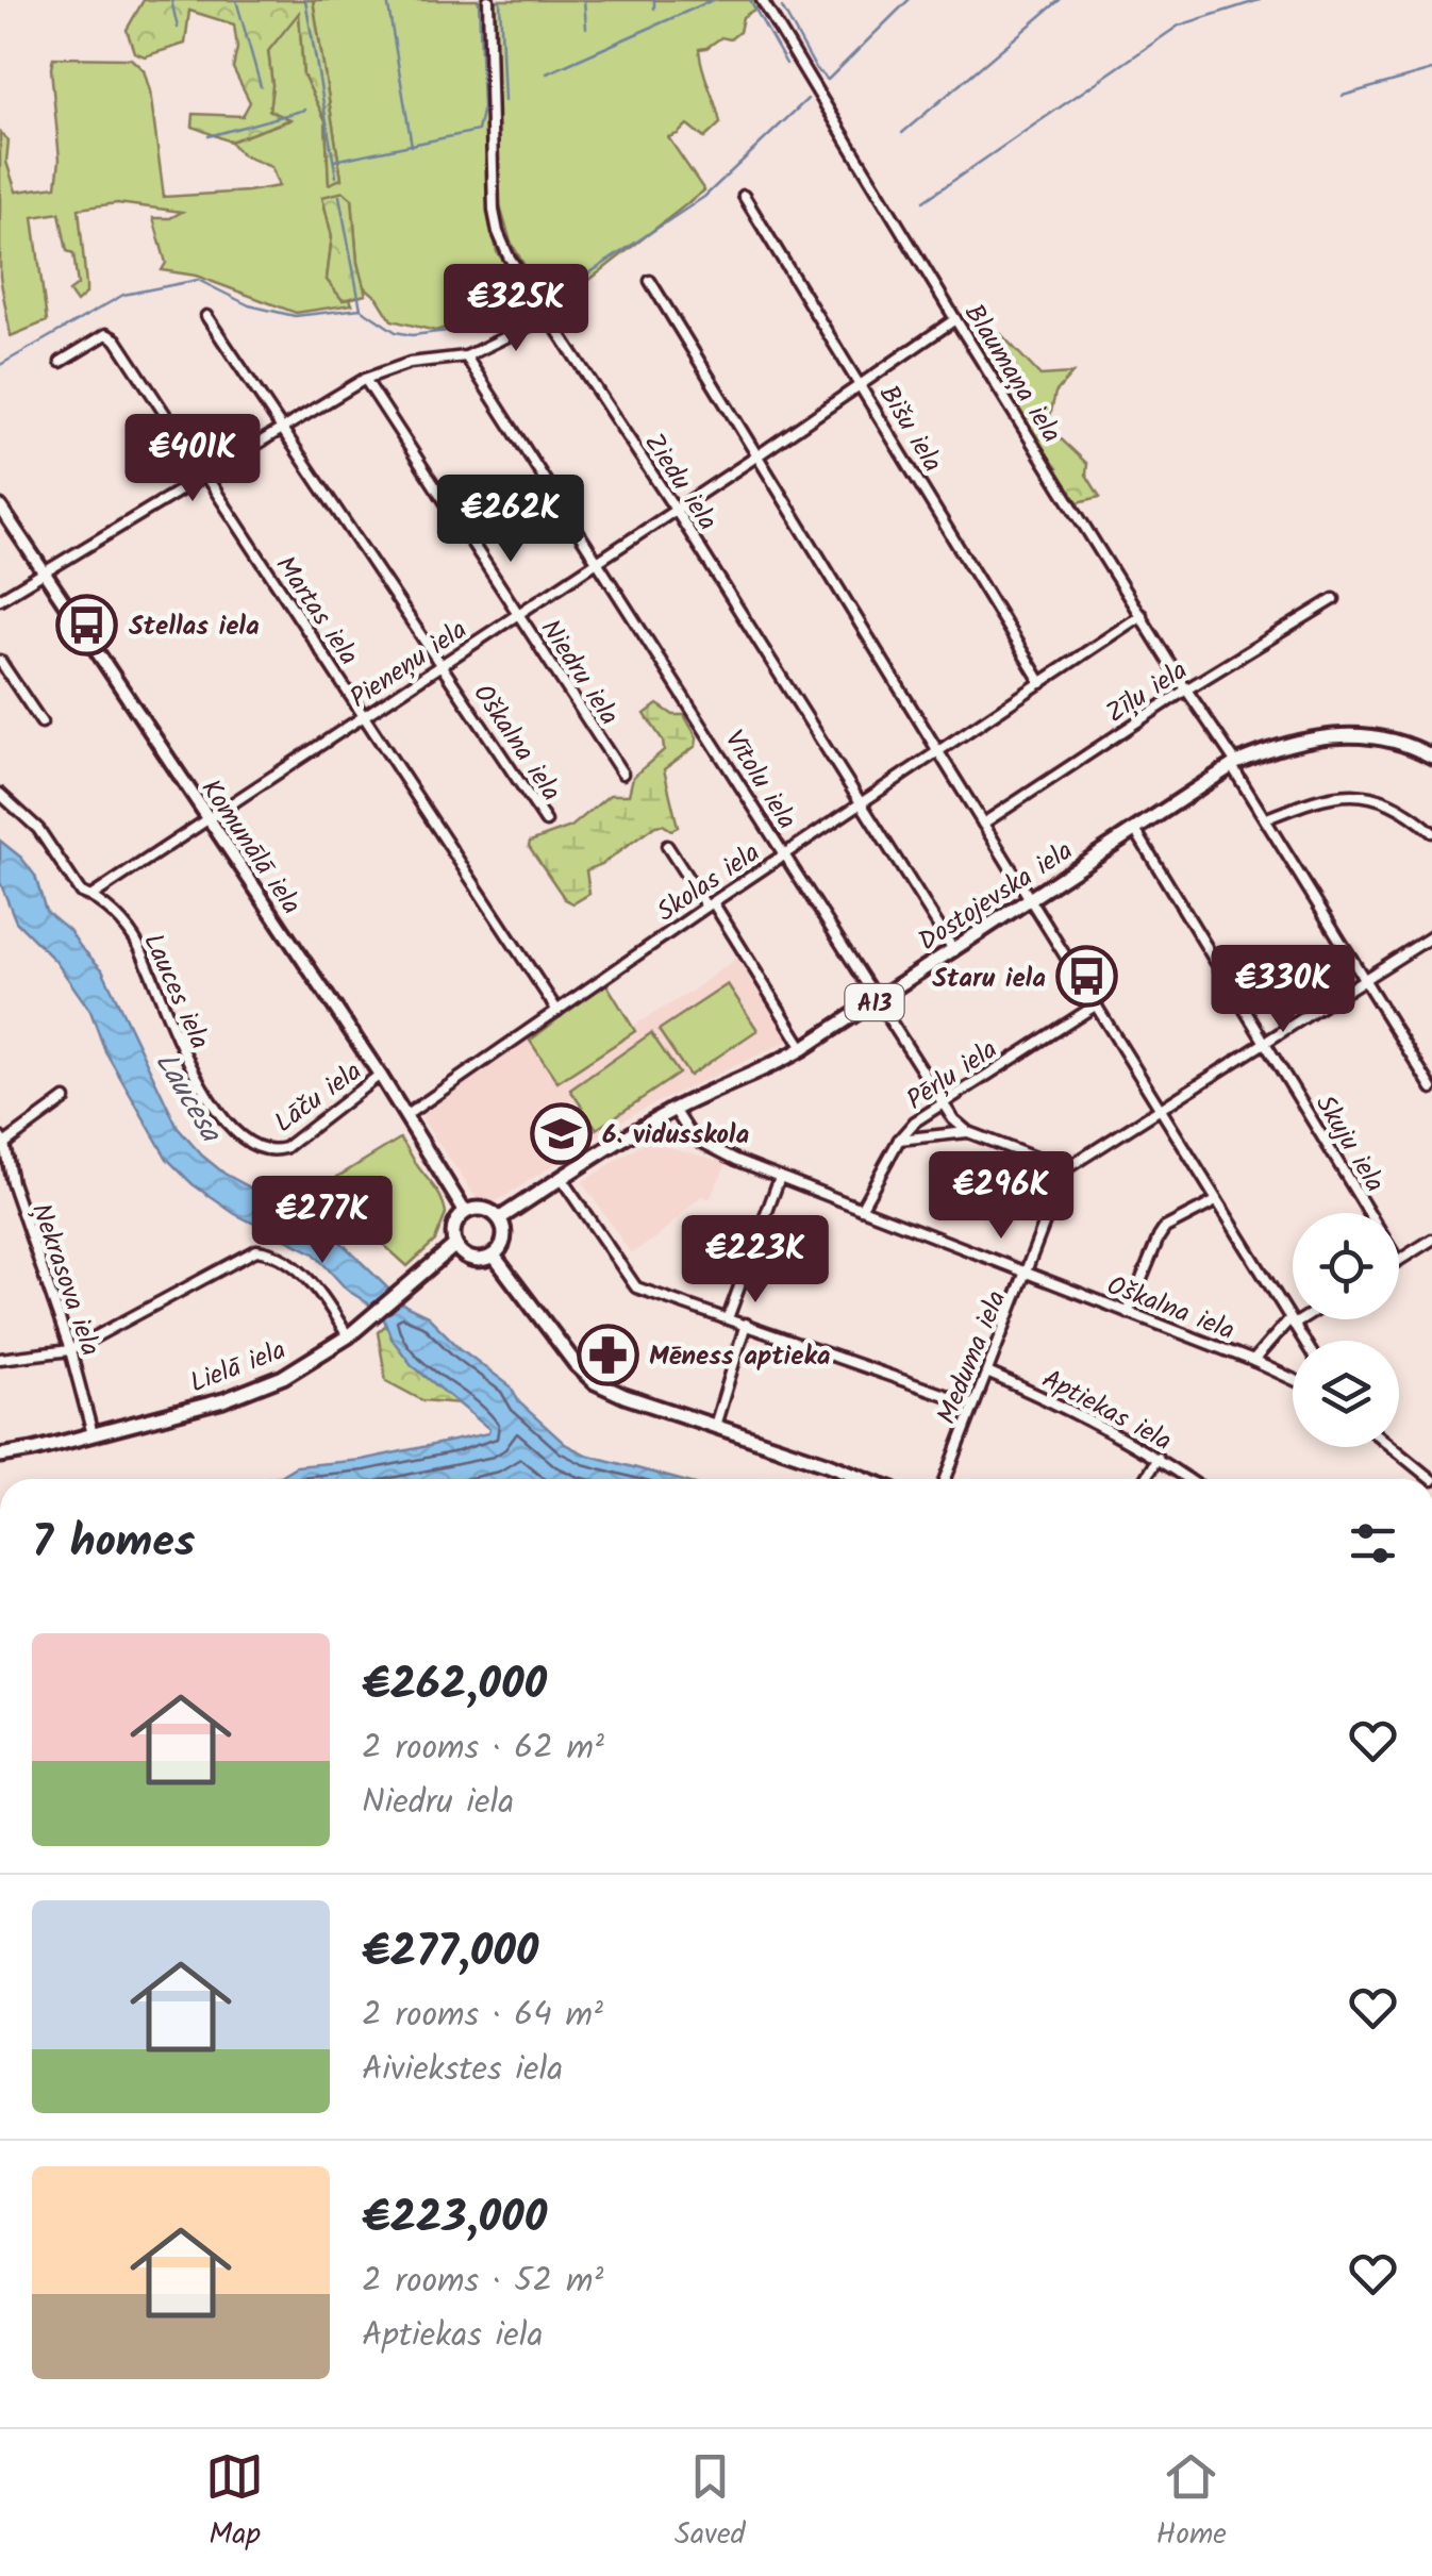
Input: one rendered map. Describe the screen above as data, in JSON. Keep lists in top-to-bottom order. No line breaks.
{"streets":{"main road":["Dostojevska iela","A13","Lielā iela"],"street":["Blaumaņa iela","Bišu iela","Ziedu iela","Martas iela","Pieneņu iela","Niedru iela","Zīļu iela","Oškalna iela","Vītolu iela","Komunālā iela","Skolas iela","Lauces iela","Pērļu iela","Lāču iela","Skuju iela","Ņekrasova iela","Meduma iela","Aptiekas iela"]},"crossings":[["Blaumaņa iela","Pieneņu iela"],["Blaumaņa iela","Zīļu iela"],["Blaumaņa iela","Skolas iela"],["Blaumaņa iela","Dostojevska iela"],["Blaumaņa iela","A13"],["Bišu iela","Pieneņu iela"],["Bišu iela","Skolas iela"],["Ziedu iela","Pieneņu iela"],["Ziedu iela","Skolas iela"],["Ziedu iela","Dostojevska iela"],["Martas iela","Pieneņu iela"],["Martas iela","Skolas iela"],["Pieneņu iela","Niedru iela"],["Pieneņu iela","Oškalna iela"],["Pieneņu iela","Vītolu iela"],["Pieneņu iela","Komunālā iela"],["Pieneņu iela","Lauces iela"],["Oškalna iela","Dostojevska iela"],["Oškalna iela","Pērļu iela"],["Oškalna iela","Meduma iela"],["Vītolu iela","Skolas iela"],["Vītolu iela","Dostojevska iela"],["Vītolu iela","Pērļu iela"],["Vītolu iela","Meduma iela"],["Komunālā iela","Skolas iela"],["Komunālā iela","Dostojevska iela"],["Komunālā iela","Lāču iela"],["Komunālā iela","Lielā iela"],["Dostojevska iela","A13"],["Dostojevska iela","Skuju iela"],["Dostojevska iela","Lielā iela"],["Lauces iela","Lāču iela"],["Ņekrasova iela","Lielā iela"],["Meduma iela","Aptiekas iela"]],"water":["Laucesa"],"places":{"bus stop":["Stellas iela","Staru iela"],"school or university":["6. vidusskola"],"pharmacy":["Mēness aptieka"]},"page":{"price":["€325K","€401K","€262K","€330K","€296K","€277K","€223K"],"heading":"7 homes","list":[{"name":"€262,000","note":"2 rooms · 62 m² · Niedru iela"},{"name":"€277,000","note":"2 rooms · 64 m² · Aiviekstes iela"},{"name":"€223,000","note":"2 rooms · 52 m² · Aptiekas iela"}],"tabs":["Map","Saved","Home"]}}
